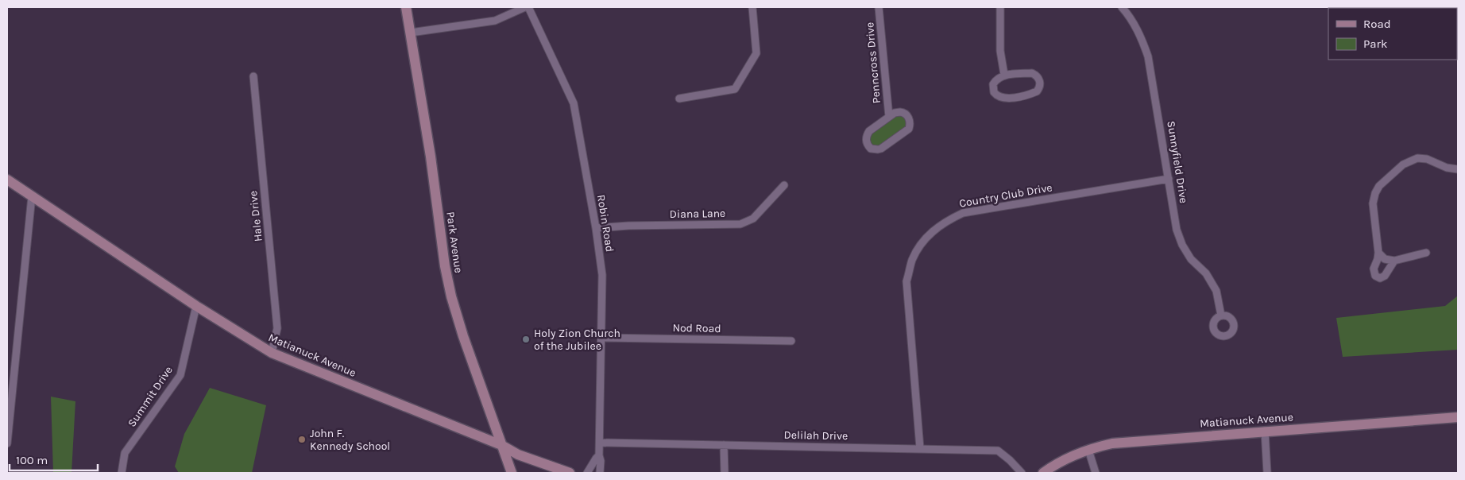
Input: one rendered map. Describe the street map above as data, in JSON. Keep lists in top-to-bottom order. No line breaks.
{"streets":{"street":["Penncross Drive","Sunnyfield Drive","Country Club Drive","Diana Lane","Hale Drive","Robin Road","Park Avenue","Nod Road","Matianuck Avenue","Summit Drive","Delilah Drive"]},"crossings":[["Sunnyfield Drive","Country Club Drive"],["Country Club Drive","Delilah Drive"],["Diana Lane","Robin Road"],["Hale Drive","Matianuck Avenue"],["Robin Road","Nod Road"],["Robin Road","Delilah Drive"],["Park Avenue","Matianuck Avenue"],["Matianuck Avenue","Summit Drive"]],"places":["Holy Zion Church of the Jubilee","John F. Kennedy School"],"legend":["Road","Park"],"scale_bar":"100 m"}
